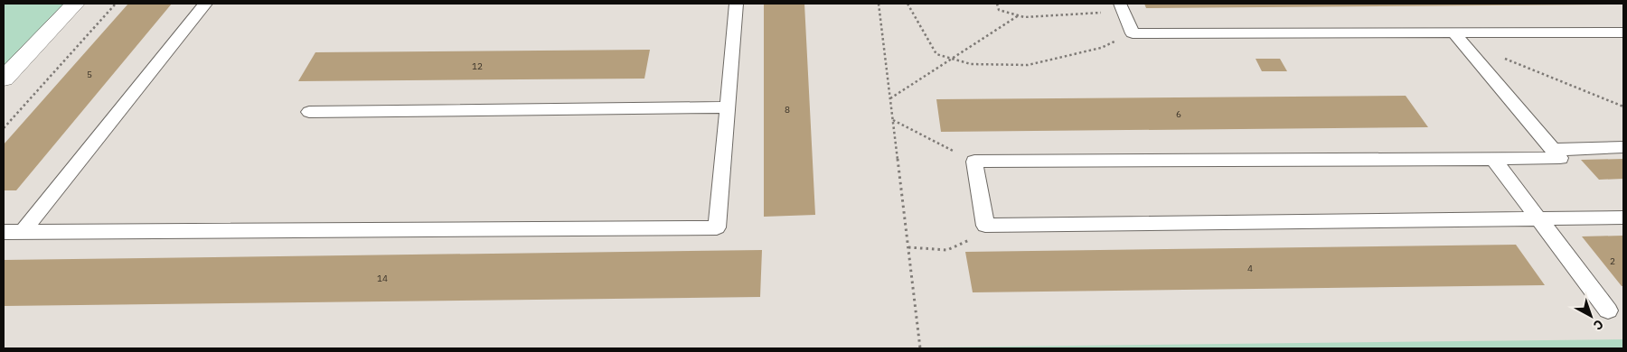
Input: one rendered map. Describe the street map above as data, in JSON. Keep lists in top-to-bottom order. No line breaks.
{"house_numbers":["12","5","8","6","2","4","14"],"north":"bottom right"}
